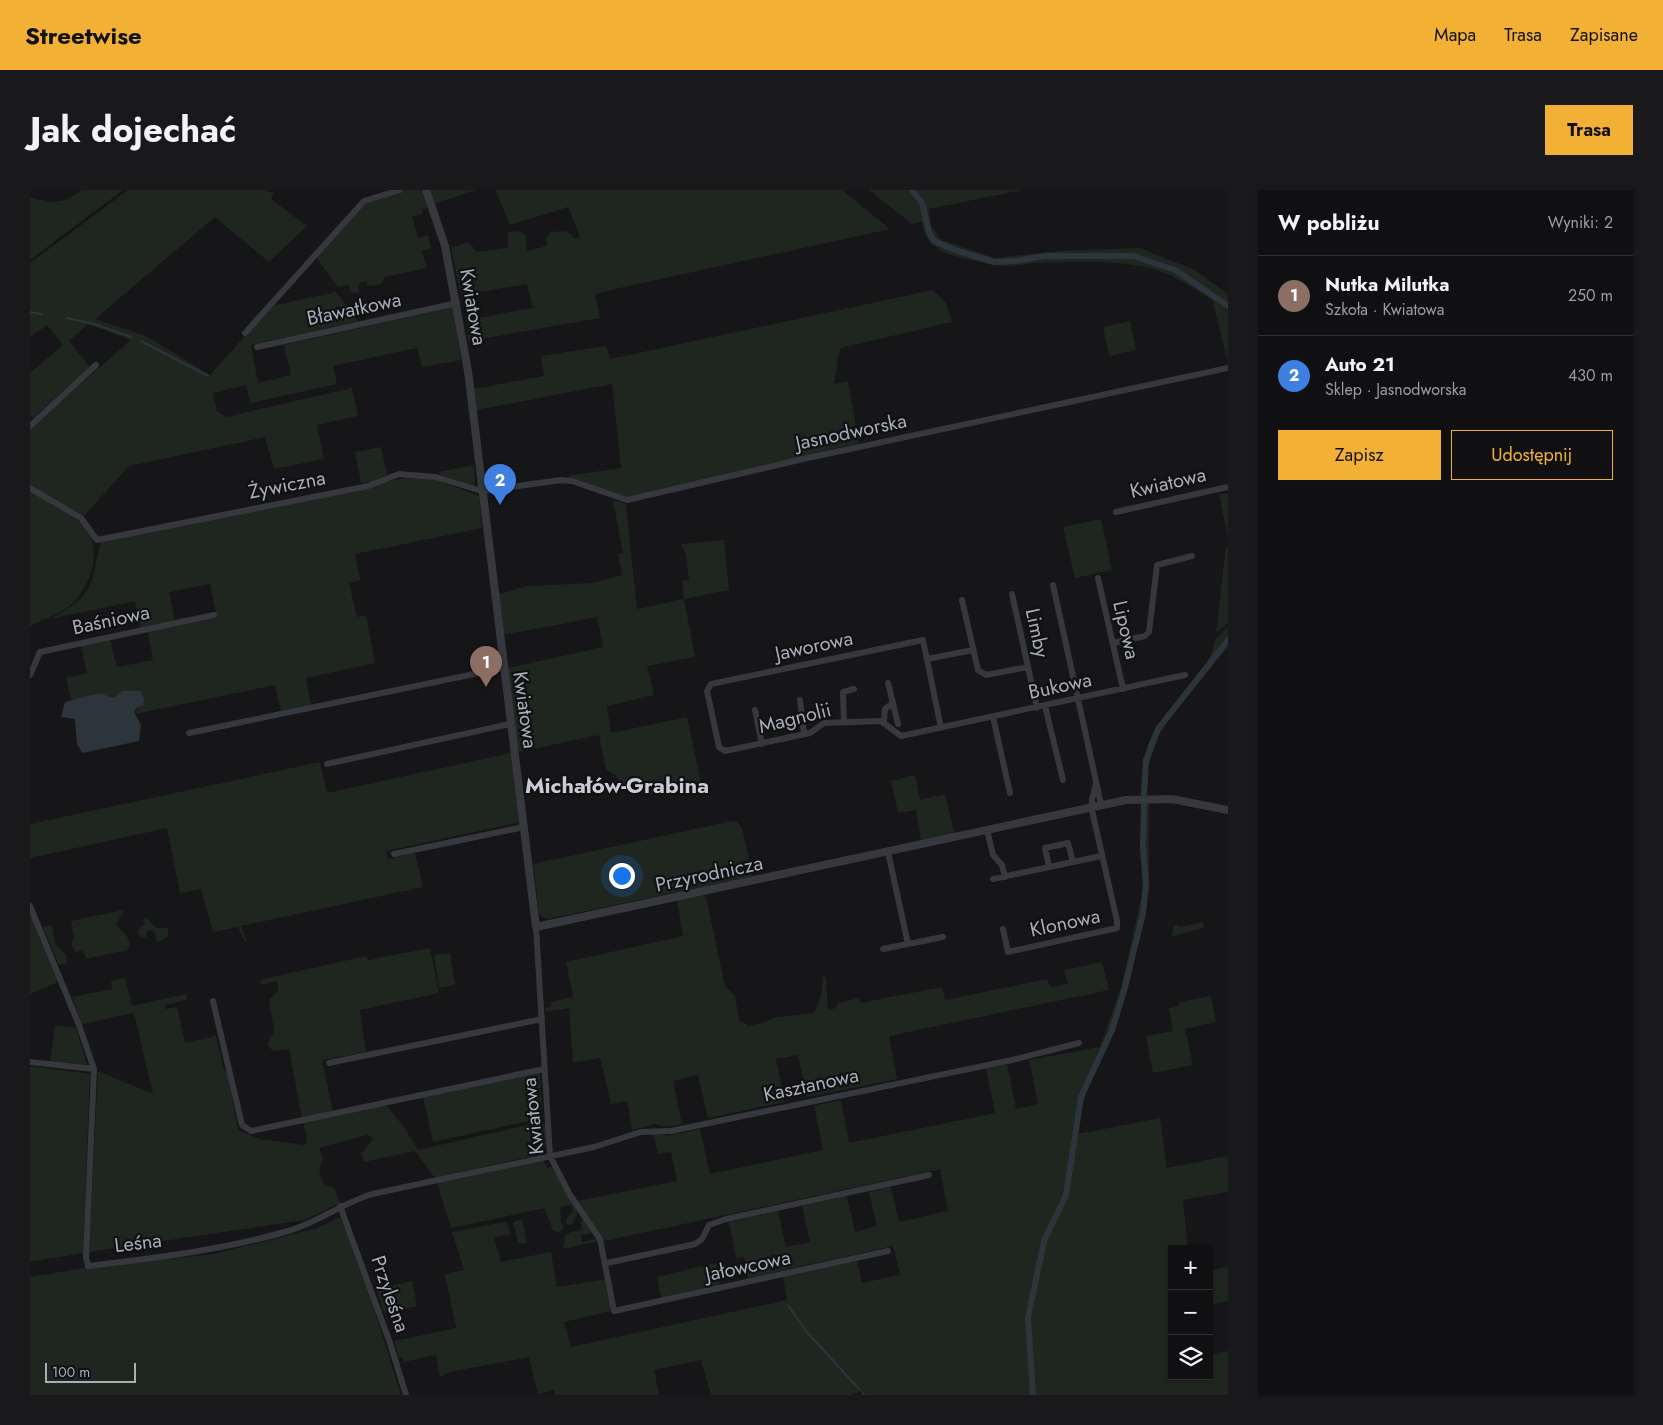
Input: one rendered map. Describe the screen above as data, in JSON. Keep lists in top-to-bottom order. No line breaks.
{"streets":{"street":["Kwiatowa","Bławatkowa","Jasnodworska","Żywiczna","Baśniowa","Lipowa","Limby","Jaworowa","Bukowa","Magnolii","Przyrodnicza","Klonowa","Kasztanowa","Leśna","Jałowcowa","Przyleśna"]},"crossings":[["Kwiatowa","Bławatkowa"],["Kwiatowa","Jasnodworska"],["Kwiatowa","Żywiczna"],["Kwiatowa","Przyrodnicza"],["Kwiatowa","Kasztanowa"],["Kwiatowa","Leśna"],["Kwiatowa","Jałowcowa"],["Jasnodworska","Żywiczna"],["Lipowa","Bukowa"],["Limby","Bukowa"],["Jaworowa","Magnolii"],["Bukowa","Klonowa"],["Przyrodnicza","Klonowa"],["Kasztanowa","Leśna"],["Leśna","Przyleśna"]],"districts":["Michałów-Grabina"],"scale_bar":"100 m","page":{"header":"Streetwise","nav":["Mapa","Trasa","Zapisane"],"title":"Jak dojechać","buttons":["Trasa",["Zapisz","Udostępnij"]],"heading":["W pobliżu","Wyniki: 2"],"list":[{"mark":"1","name":"Nutka Milutka","note":"Szkoła · Kwiatowa","value":"250 m"},{"mark":"2","name":"Auto 21","note":"Sklep · Jasnodworska","value":"430 m"}],"pins":["2","1"],"map_buttons":["+","−"],"scale":"100 m"}}
